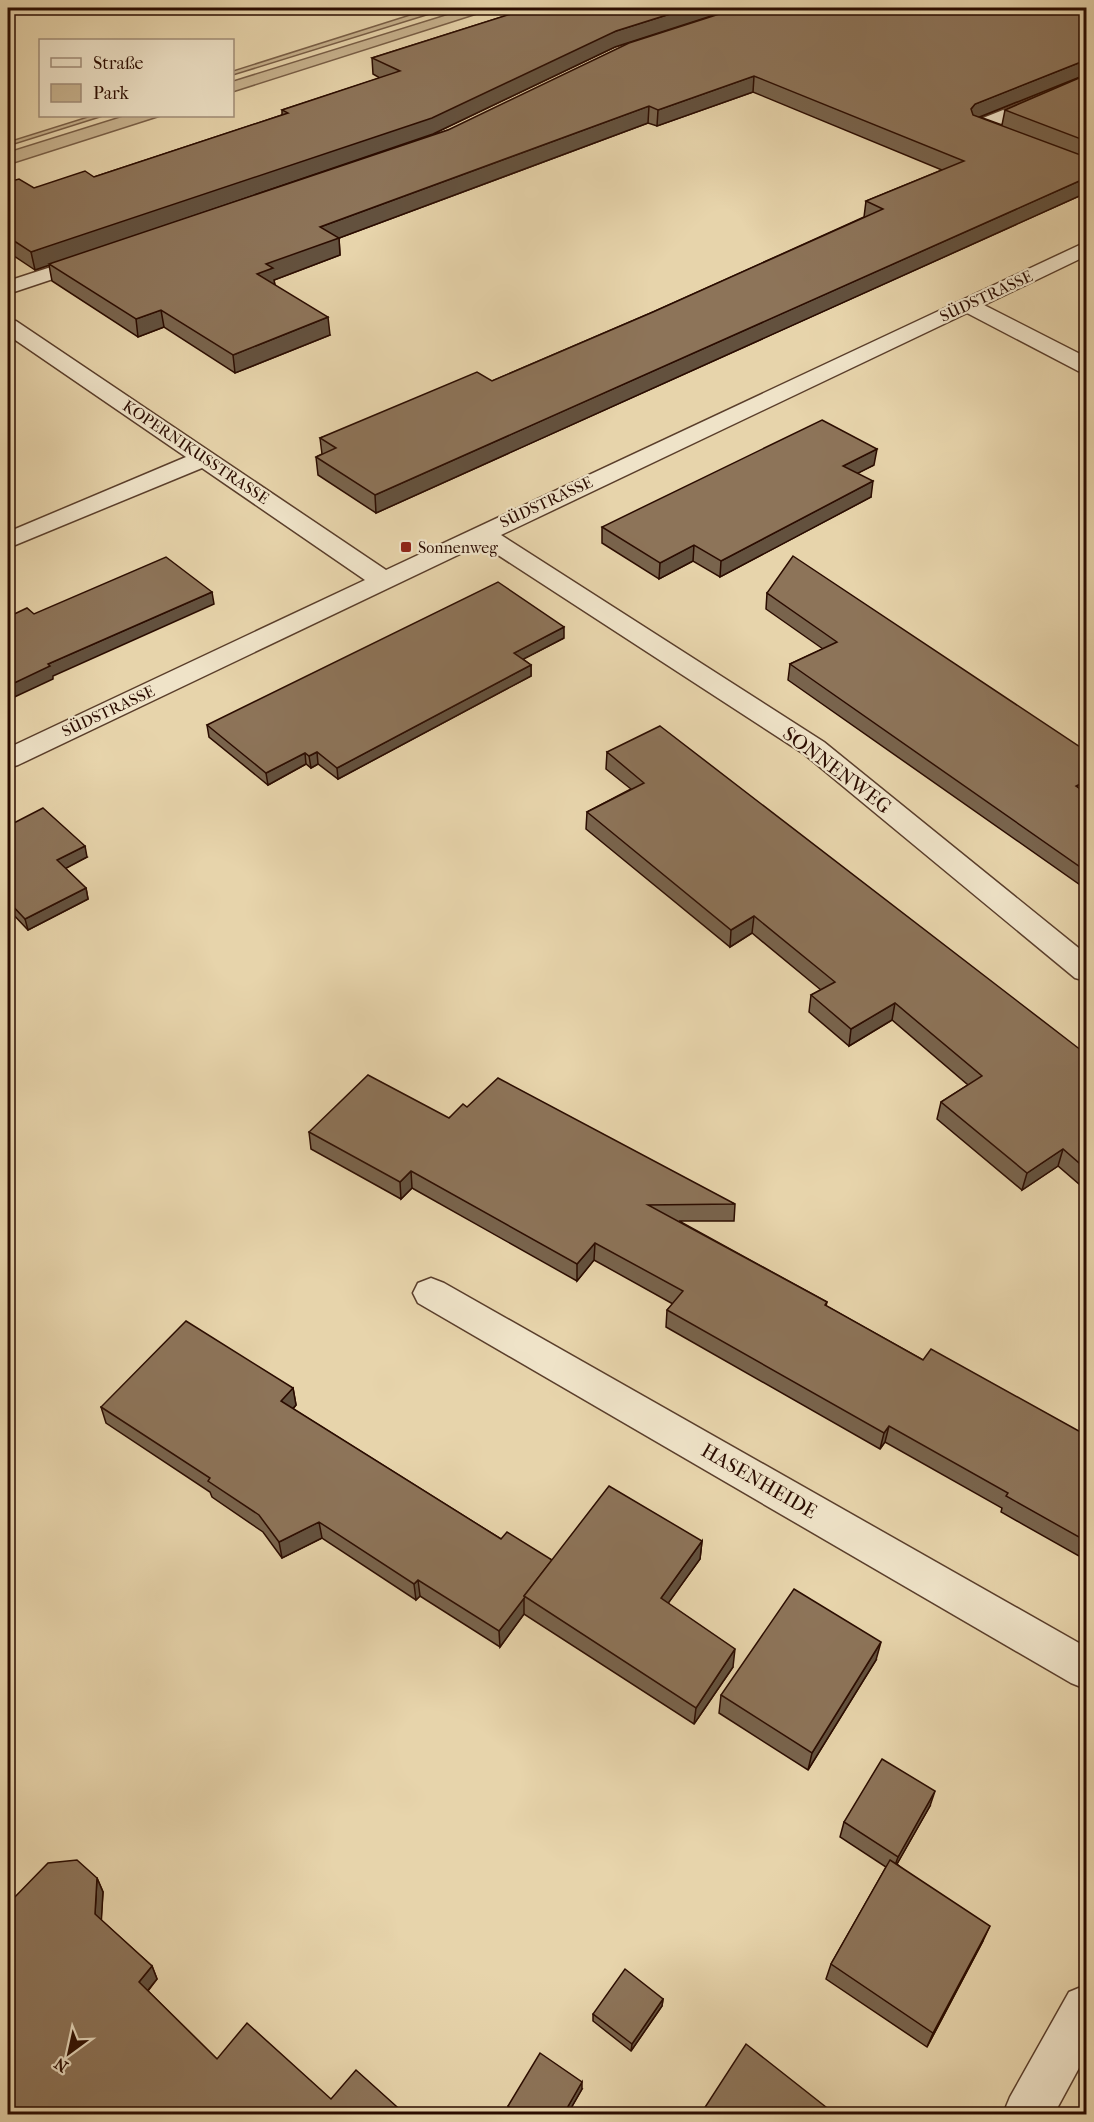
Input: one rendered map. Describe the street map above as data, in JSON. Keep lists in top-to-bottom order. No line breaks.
{"streets":{"street":["SÜDSTRASSE","KOPERNIKUSSTRASSE","SONNENWEG","HASENHEIDE"]},"crossings":[["SÜDSTRASSE","KOPERNIKUSSTRASSE"],["SÜDSTRASSE","SONNENWEG"]],"places":{"transit":["Sonnenweg"]},"legend":["Straße","Park"],"north":"bottom left"}
